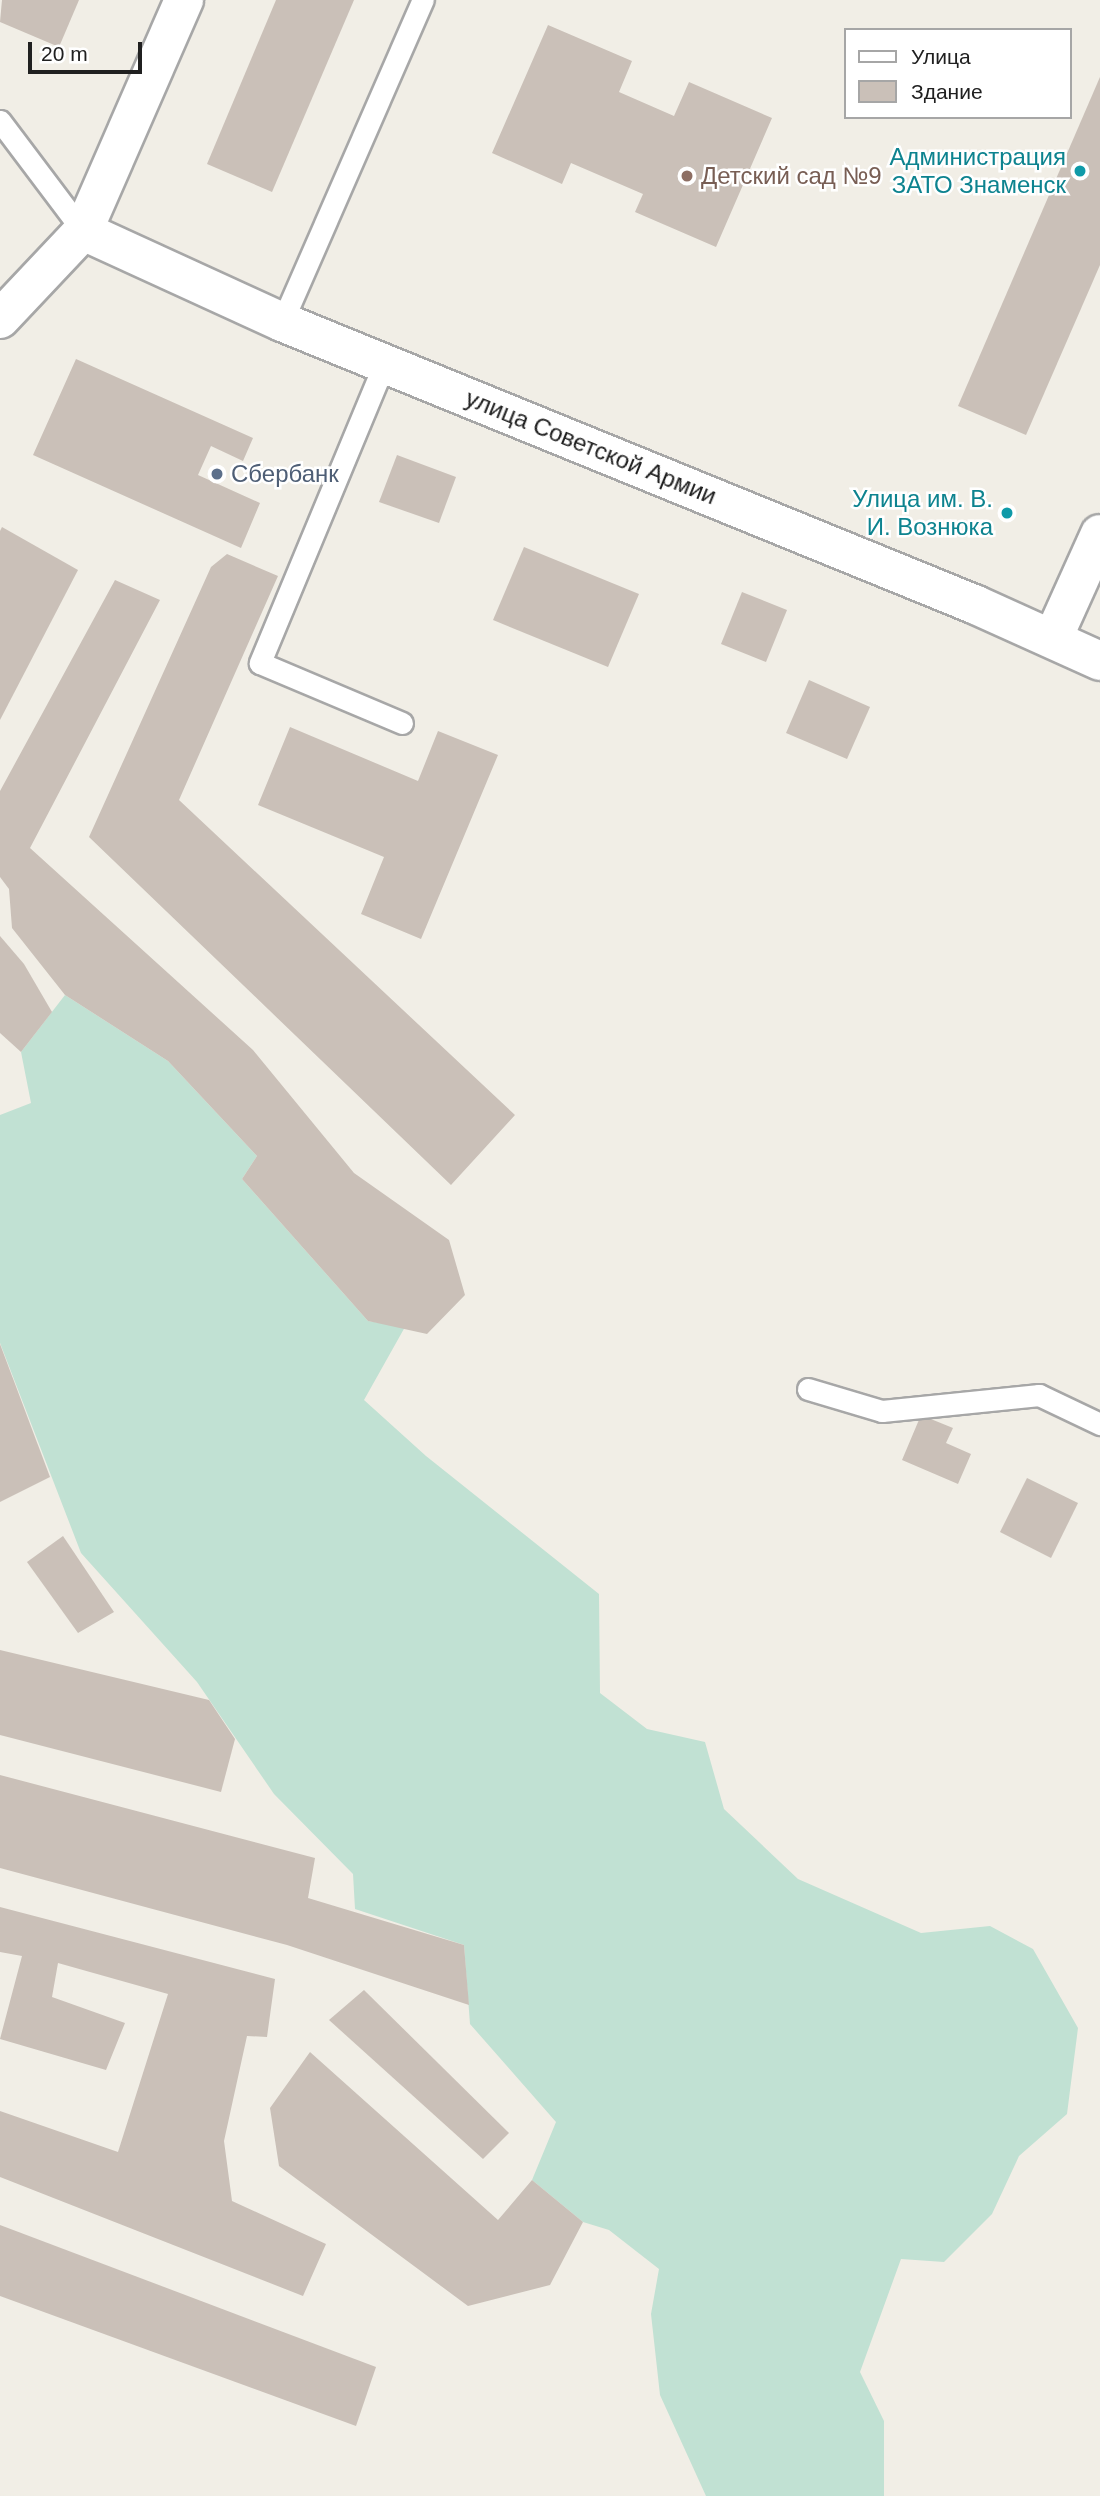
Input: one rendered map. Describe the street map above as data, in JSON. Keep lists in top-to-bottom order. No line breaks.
{"streets":{"street":["улица Советской Армии"]},"places":["Администрация ЗАТО Знаменск","Детский сад №9","Сбербанк","Улица им. В. И. Вознюка"],"legend":["Улица","Здание"],"scale_bar":"20 m"}
